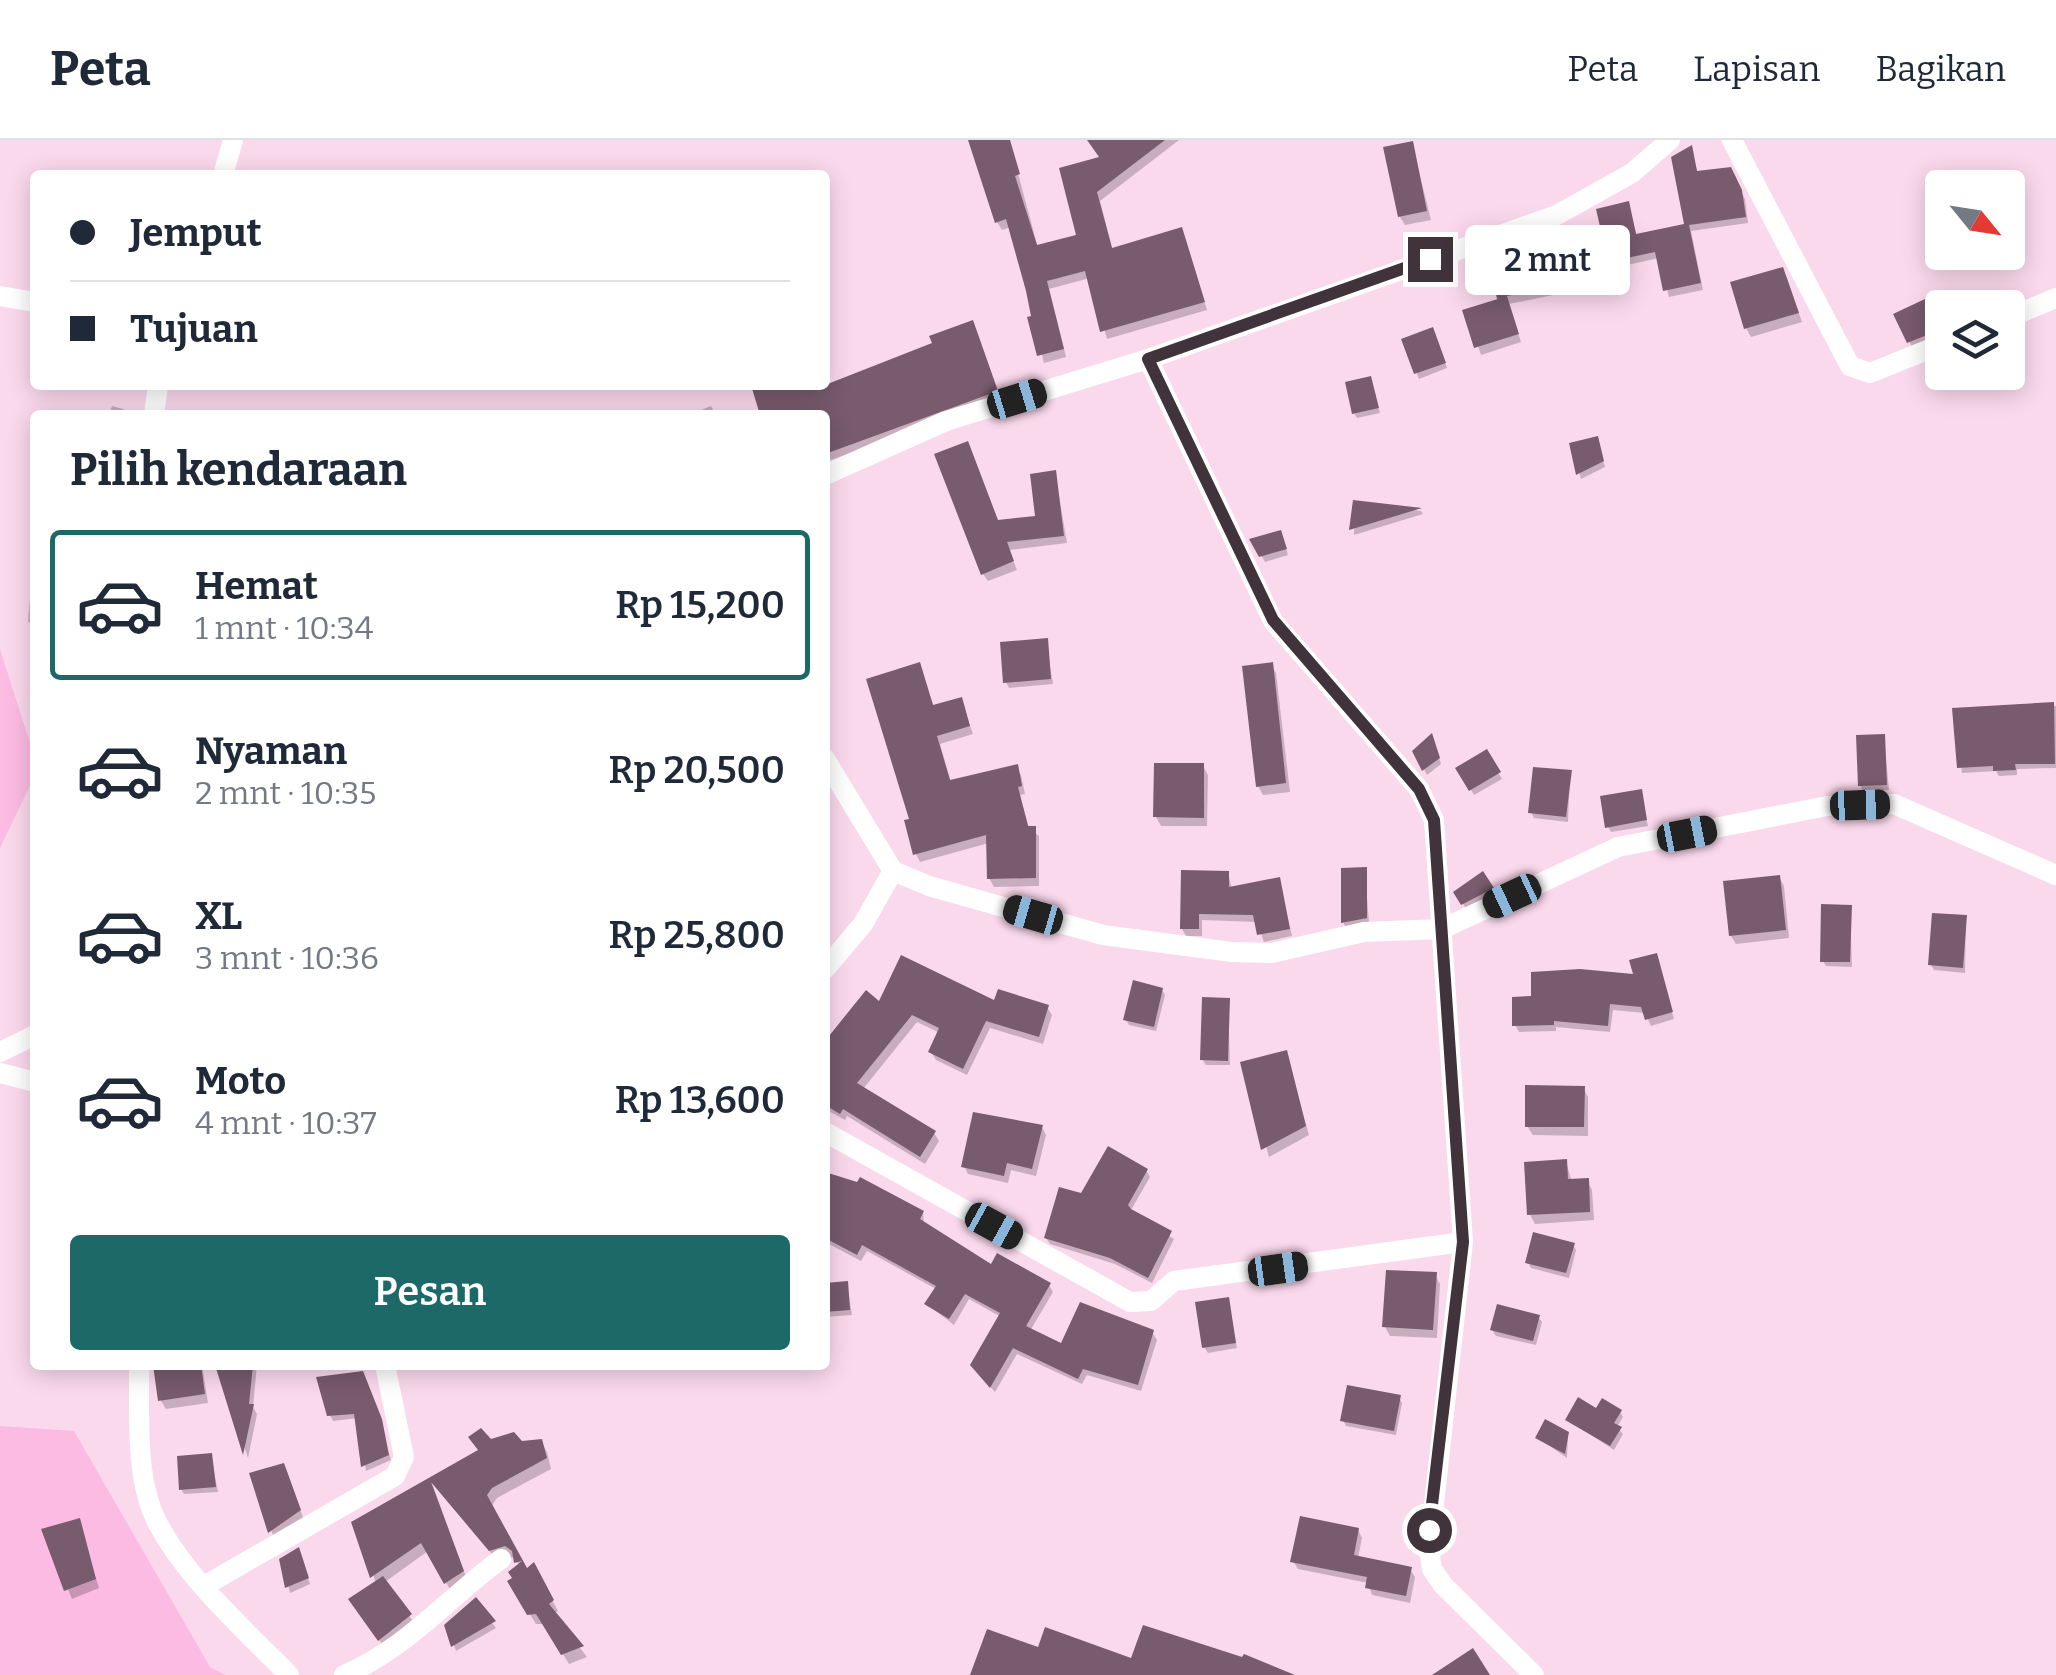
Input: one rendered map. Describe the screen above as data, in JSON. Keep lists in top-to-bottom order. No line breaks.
{"north":"bottom right","page":{"header":"Peta","nav":["Peta","Lapisan","Bagikan"],"banner":["Jemput","Tujuan"],"bubble":"2 mnt","heading":"Pilih kendaraan","list":[{"name":"Hemat","note":"1 mnt · 10:34","value":"Rp 15,200"},{"name":"Nyaman","note":"2 mnt · 10:35","value":"Rp 20,500"},{"name":"XL","note":"3 mnt · 10:36","value":"Rp 25,800"},{"name":"Moto","note":"4 mnt · 10:37","value":"Rp 13,600"}],"buttons":"Pesan"}}
